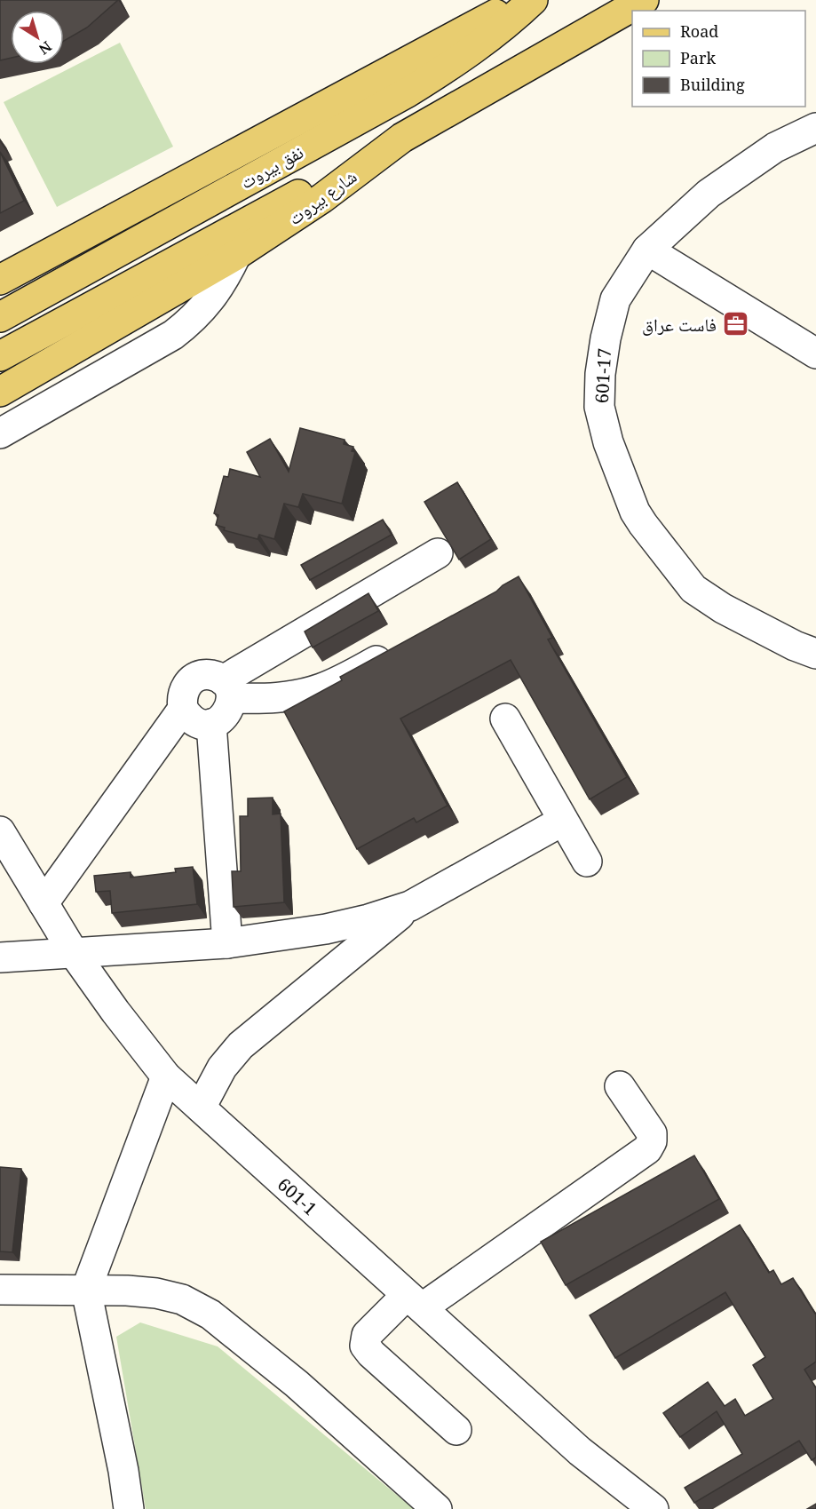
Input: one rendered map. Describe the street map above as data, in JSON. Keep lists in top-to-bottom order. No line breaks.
{"streets":{"main road":["نفق بيروت","شارع بيروت"],"street":["601-17","601-1"]},"crossings":[["نفق بيروت","شارع بيروت"]],"places":{"office":["فاست عراق"]},"legend":["Road","Park","Building"],"north":"bottom right"}
